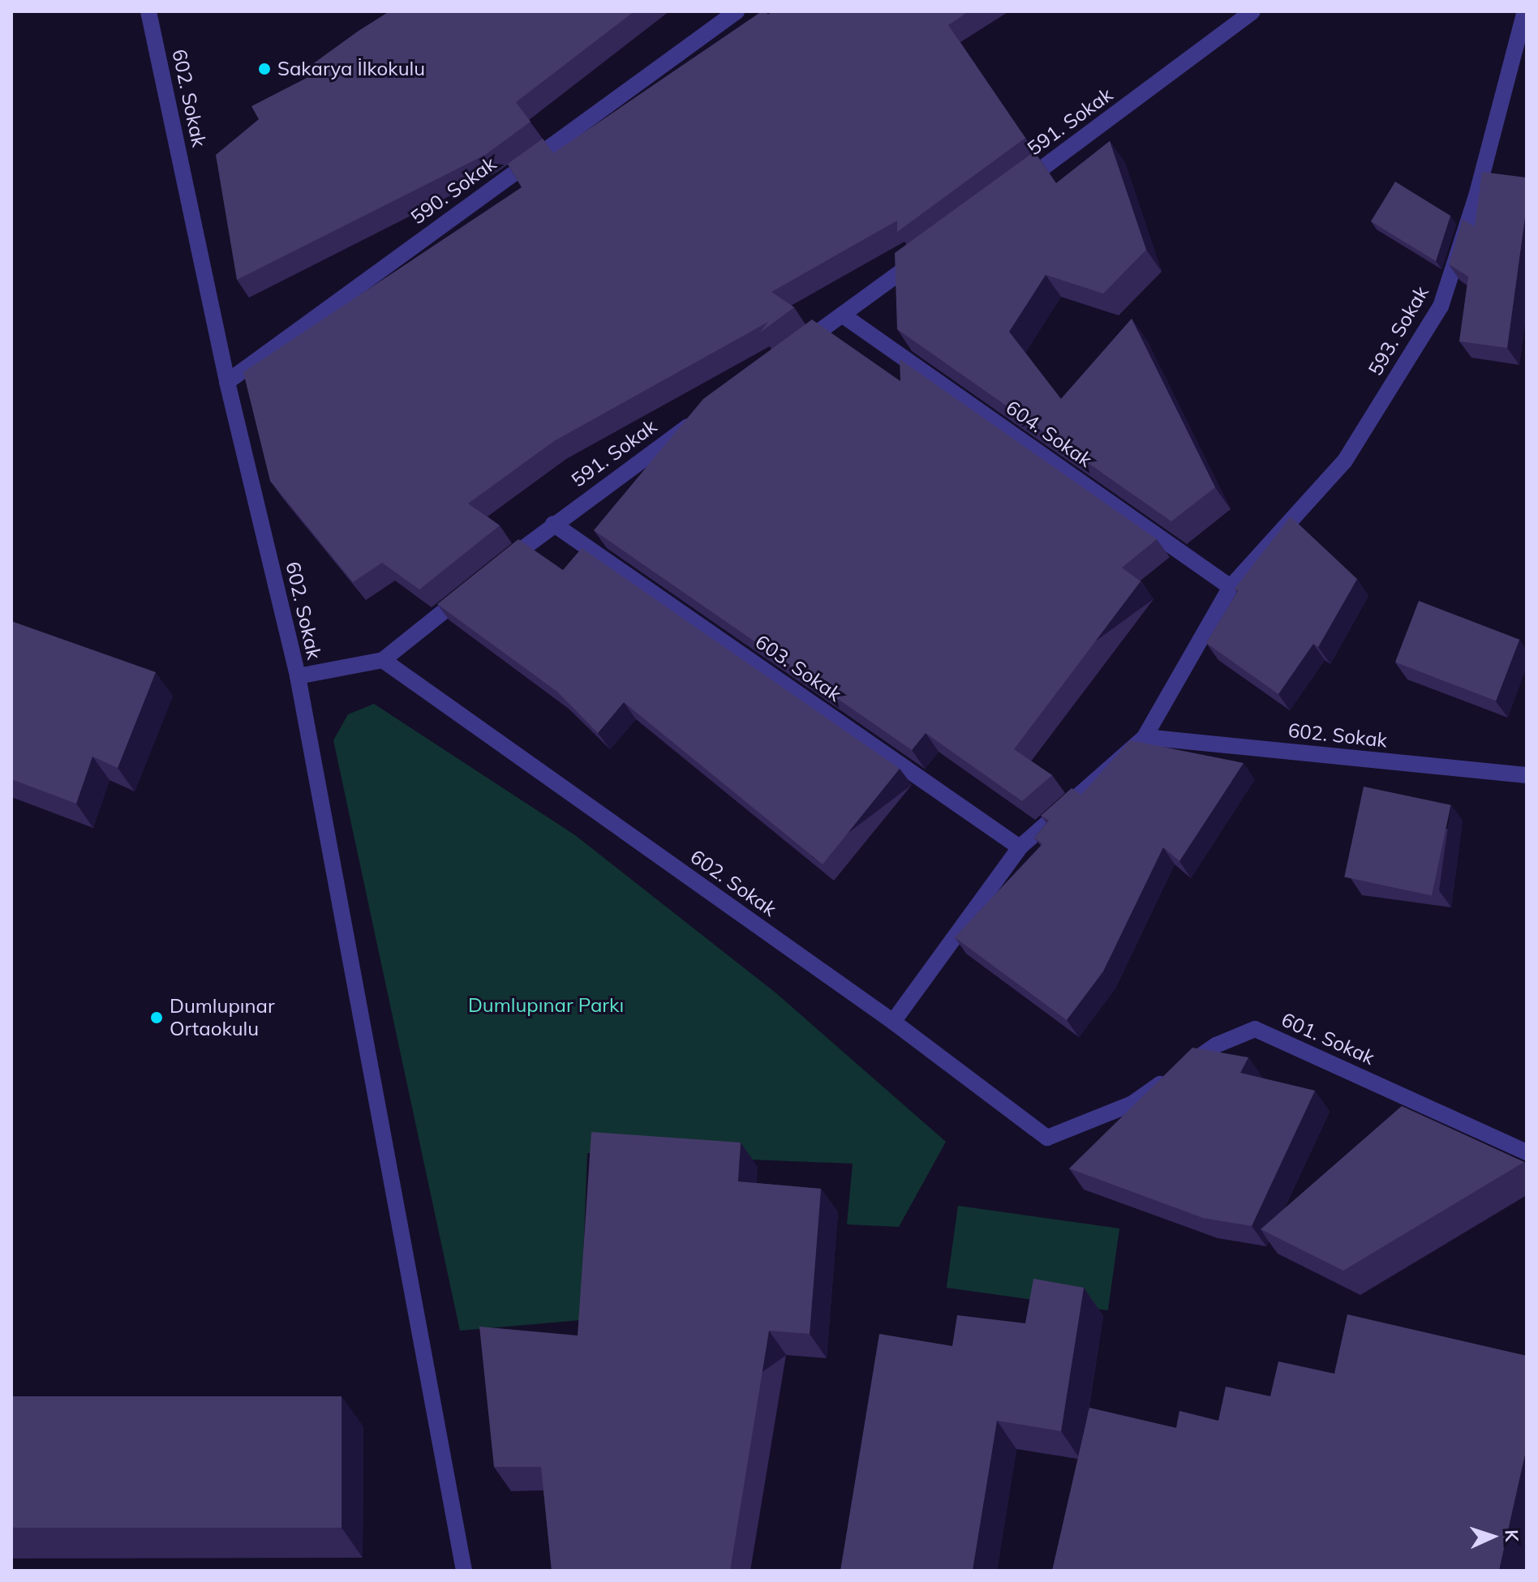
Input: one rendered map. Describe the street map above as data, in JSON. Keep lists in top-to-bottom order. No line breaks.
{"streets":{"street":["602. Sokak","591. Sokak","590. Sokak","593. Sokak","604. Sokak","603. Sokak","601. Sokak"]},"crossings":[["602. Sokak","590. Sokak"],["602. Sokak","593. Sokak"],["602. Sokak","601. Sokak"],["591. Sokak","603. Sokak"],["593. Sokak","604. Sokak"],["593. Sokak","603. Sokak"],["593. Sokak","601. Sokak"]],"parks":["Dumlupınar Parkı"],"places":["Sakarya İlkokulu","Dumlupınar Ortaokulu"],"north":"right"}
